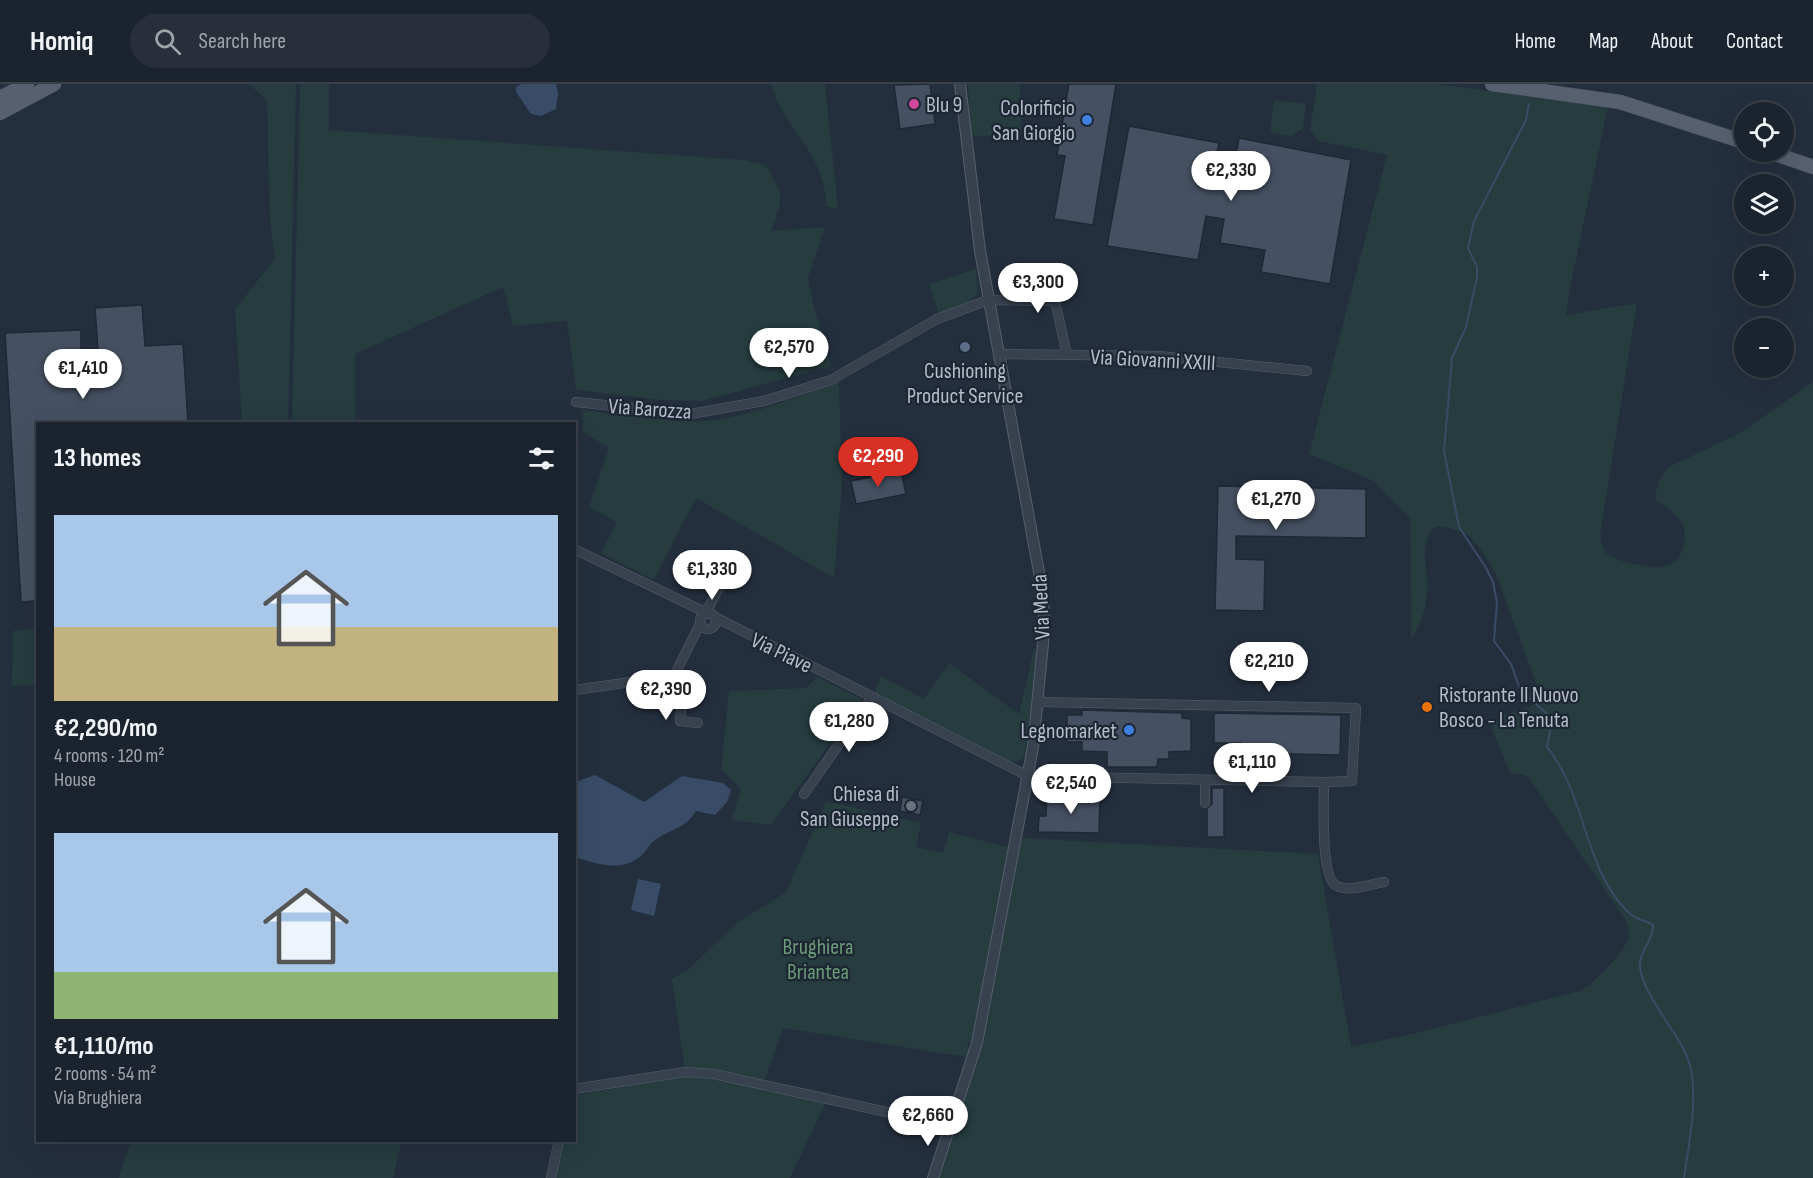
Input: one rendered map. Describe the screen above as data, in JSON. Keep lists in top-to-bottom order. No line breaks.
{"streets":{"street":["Via Giovanni XXIII","Via Barozza","Via Meda","Via Piave"]},"crossings":[["Via Giovanni XXIII","Via Meda"],["Via Barozza","Via Meda"],["Via Meda","Via Piave"]],"parks":["Brughiera Briantea"],"places":["Blu 9","Colorificio San Giorgio","Cushioning Product Service","Ristorante Il Nuovo Bosco - La Tenuta","Legnomarket","Chiesa di San Giuseppe"],"page":{"header":"Homiq","search":"Search here","nav":["Home","Map","About","Contact"],"map_buttons":["+","−"],"price":["€2,330","€3,300","€2,570","€1,410","€2,290","€1,270","€1,330","€2,210","€2,390","€1,280","€1,110","€2,540","€2,660"],"heading":"13 homes","list":[{"name":"€2,290/mo","note":"4 rooms · 120 m² · House"},{"name":"€1,110/mo","note":"2 rooms · 54 m² · Via Brughiera"}]}}
